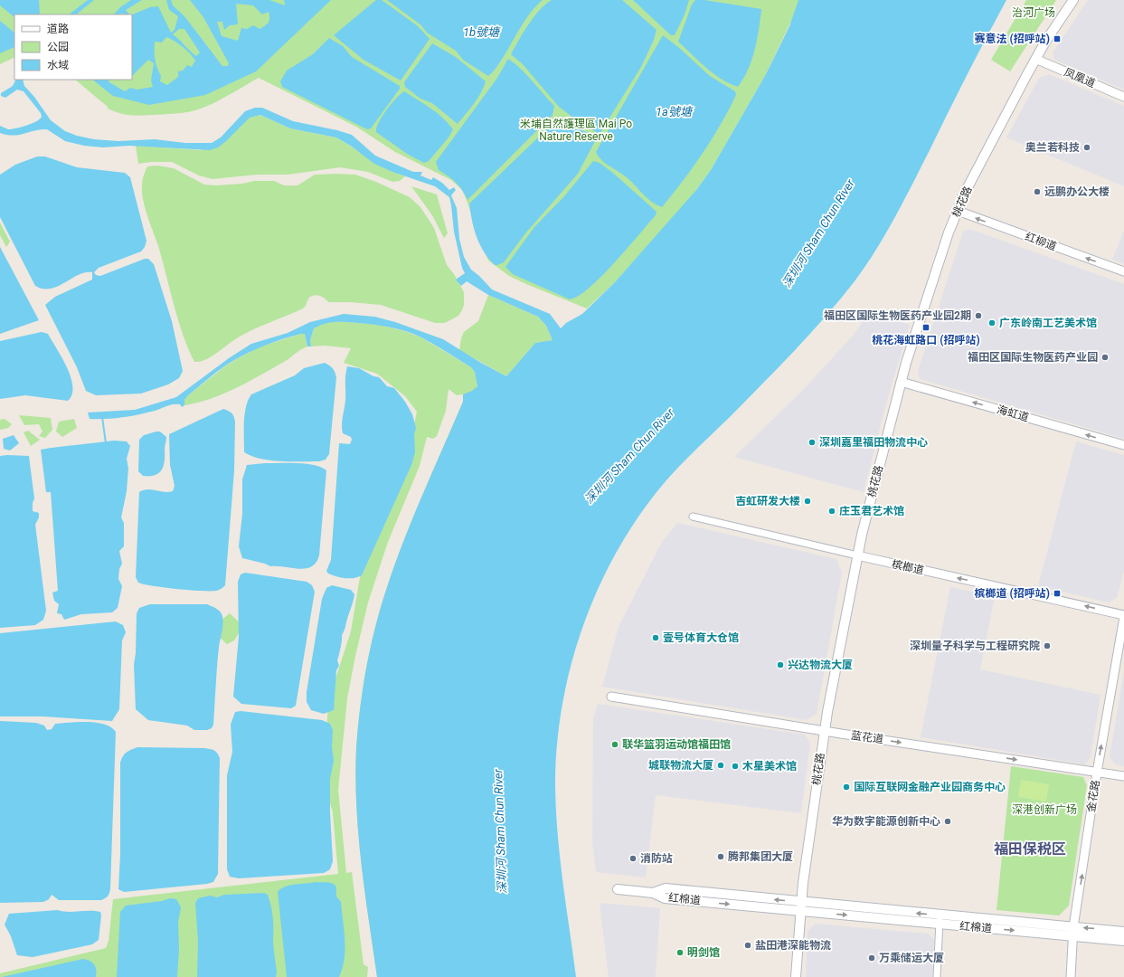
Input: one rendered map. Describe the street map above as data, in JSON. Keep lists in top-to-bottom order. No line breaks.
{"streets":{"main road":["桃花路","红棉道"],"street":["凤凰道","红柳道","海虹道","槟榔道","蓝花道","金花路"]},"crossings":[["凤凰道","桃花路"],["桃花路","红柳道"],["桃花路","海虹道"],["桃花路","槟榔道"],["桃花路","蓝花道"],["桃花路","红棉道"],["槟榔道","金花路"],["蓝花道","金花路"],["金花路","红棉道"]],"one_way":["红柳道","海虹道","槟榔道","蓝花道","金花路"],"districts":["福田保税区"],"water":["1b號塘","1a號塘","深圳河 Sham Chun River"],"parks":["治河广场","米埔自然護理區 Mai Po Nature Reserve","深港创新广场"],"places":{"transit":["赛意法 (招呼站)","桃花海虹路口 (招呼站)","槟榔道 (招呼站)"],"other":["奥兰若科技","远鹏办公大楼","福田区国际生物医药产业园2期","广东岭南工艺美术馆","福田区国际生物医药产业园","深圳嘉里福田物流中心","吉虹研发大楼","庄玉君艺术馆","壹号体育大仓馆","深圳量子科学与工程研究院","兴达物流大厦","联华篮羽运动馆福田馆","城联物流大厦","木星美术馆","国际互联网金融产业园商务中心","华为数字能源创新中心","腾邦集团大厦","消防站","盐田港深能物流","明剑馆","万乘储运大厦"]},"legend":["道路","公园","水域"]}
